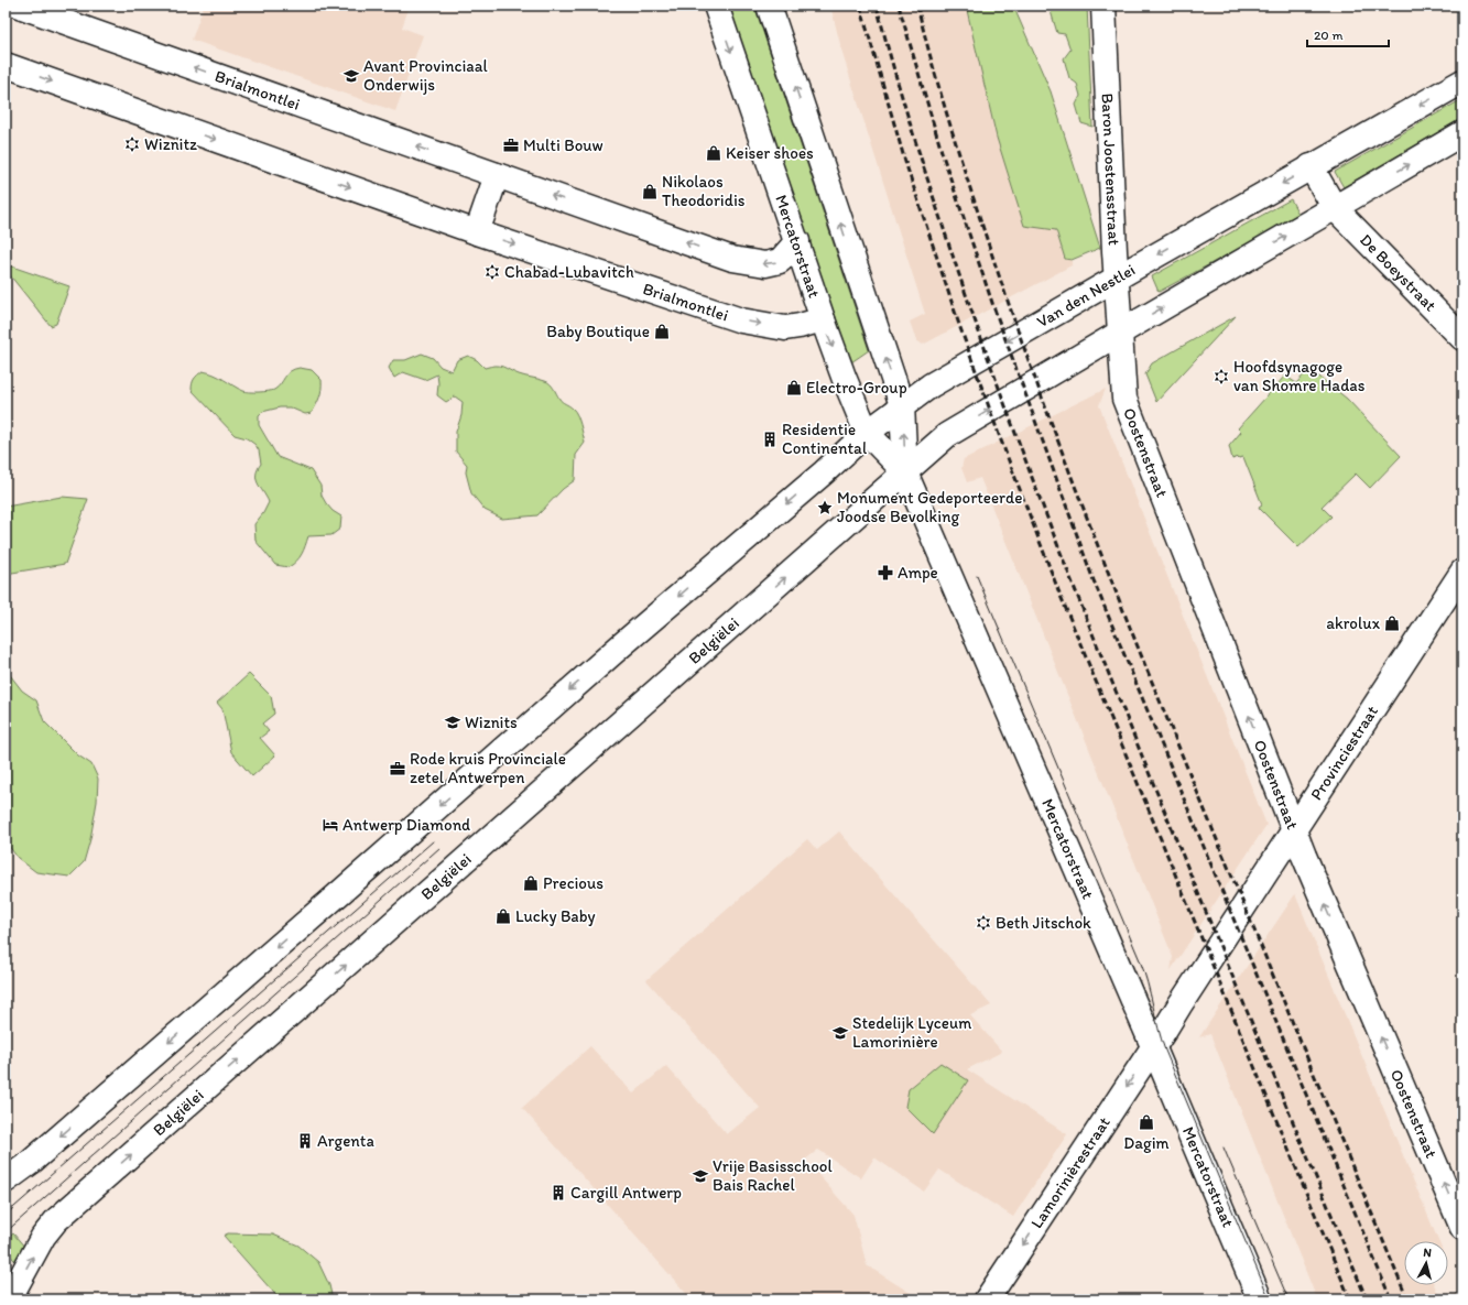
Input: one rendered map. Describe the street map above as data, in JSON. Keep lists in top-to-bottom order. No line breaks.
{"streets":{"street":["Brialmontlei","Baron Joostensstraat","Mercatorstraat","De Boeystraat","Van den Nestlei","Oostenstraat","Belgiëlei","Provinciestraat","Lamorinièrestraat"]},"crossings":[["Brialmontlei","Mercatorstraat"],["Baron Joostensstraat","Van den Nestlei"],["Baron Joostensstraat","Oostenstraat"],["Mercatorstraat","Van den Nestlei"],["Mercatorstraat","Belgiëlei"],["Mercatorstraat","Provinciestraat"],["Mercatorstraat","Lamorinièrestraat"],["Oostenstraat","Provinciestraat"],["Provinciestraat","Lamorinièrestraat"]],"one_way":["Oostenstraat","Lamorinièrestraat"],"places":{"school or university":["Avant Provinciaal Onderwijs","Wiznits","Stedelijk Lyceum Lamorinière","Vrije Basisschool Bais Rachel"],"synagogue":["Wiznitz","Chabad-Lubavitch","Hoofdsynagoge van Shomre Hadas","Beth Jitschok"],"office":["Multi Bouw","Rode kruis Provinciale zetel Antwerpen"],"shop":["Keiser shoes","Nikolaos Theodoridis","Baby Boutique","Electro-Group","akrolux","Precious","Lucky Baby","Dagim"],"building":["Residentie Continental","Argenta","Cargill Antwerp"],"place":["Monument Gedeporteerde Joodse Bevolking"],"pharmacy":["Ampe"],"hotel":["Antwerp Diamond"]},"scale_bar":"20 m","north":"top"}
